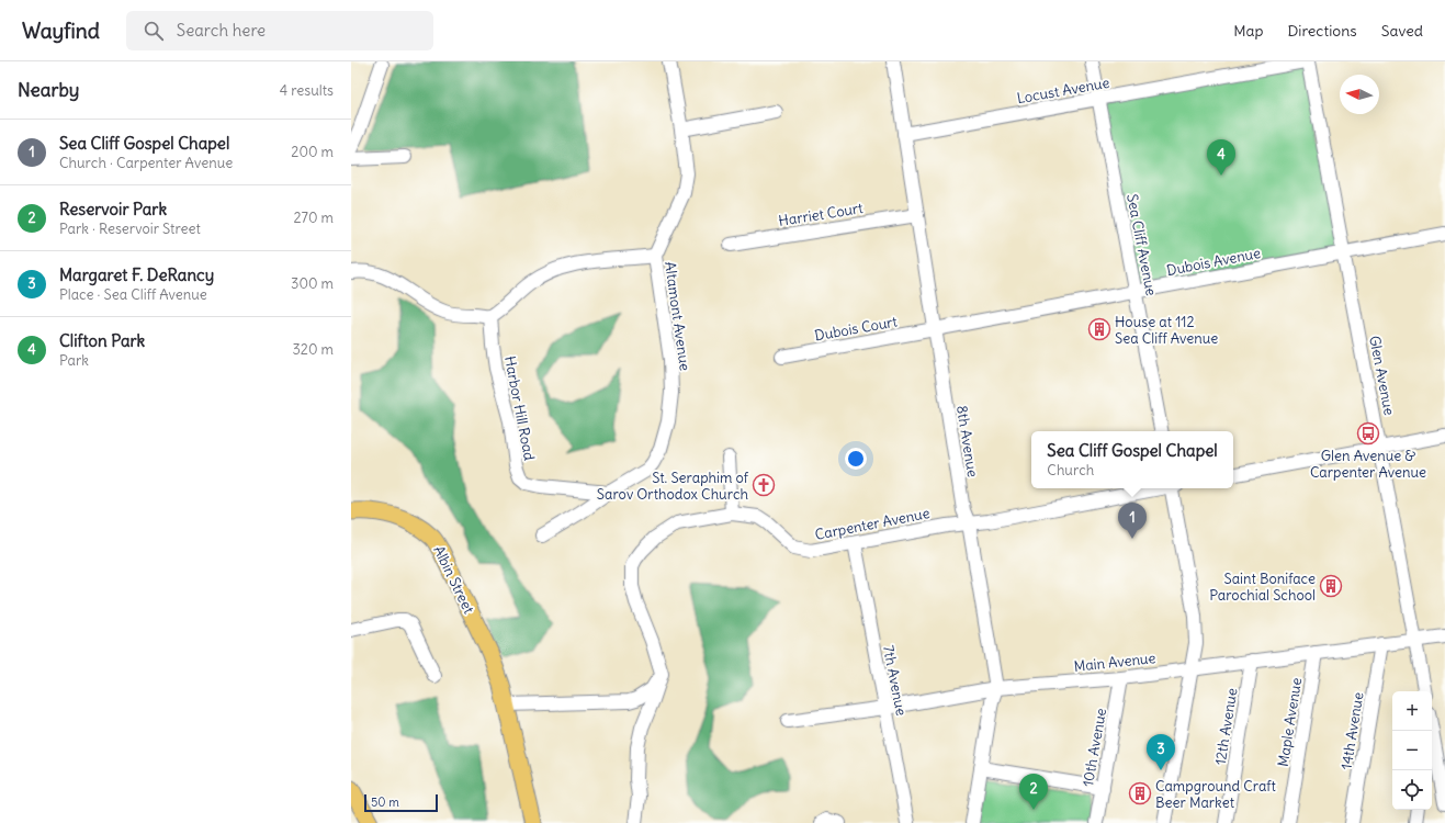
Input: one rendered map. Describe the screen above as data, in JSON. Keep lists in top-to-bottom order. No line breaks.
{"streets":{"main road":["Albin Street"],"street":["Locust Avenue","Harriet Court","Sea Cliff Avenue","Dubois Avenue","Altamont Avenue","Dubois Court","Glen Avenue","Harbor Hill Road","8th Avenue","Carpenter Avenue","Main Avenue","7th Avenue","Maple Avenue","12th Avenue","14th Avenue","10th Avenue"]},"crossings":[["Locust Avenue","Sea Cliff Avenue"],["Locust Avenue","8th Avenue"],["Harriet Court","8th Avenue"],["Sea Cliff Avenue","Dubois Avenue"],["Dubois Avenue","Dubois Court"],["Dubois Avenue","Glen Avenue"],["Dubois Avenue","8th Avenue"],["Altamont Avenue","Harbor Hill Road"],["Dubois Court","8th Avenue"],["Glen Avenue","Main Avenue"],["8th Avenue","Carpenter Avenue"],["8th Avenue","Main Avenue"],["Carpenter Avenue","7th Avenue"],["Main Avenue","7th Avenue"],["Main Avenue","Maple Avenue"],["Main Avenue","12th Avenue"],["Main Avenue","14th Avenue"],["Main Avenue","10th Avenue"]],"places":{"building":["House at 112 Sea Cliff Avenue","Saint Boniface Parochial School","Campground Craft Beer Market"],"bus stop":["Glen Avenue & Carpenter Avenue"],"church":["St. Seraphim of Sarov Orthodox Church"]},"scale_bar":"50 m","north":"left","page":{"header":"Wayfind","search":"Search here","nav":["Map","Directions","Saved"],"heading":["Nearby","4 results"],"list":[{"mark":"1","name":"Sea Cliff Gospel Chapel","note":"Church · Carpenter Avenue","value":"200 m"},{"mark":"2","name":"Reservoir Park","note":"Park · Reservoir Street","value":"270 m"},{"mark":"3","name":"Margaret F. DeRancy","note":"Place · Sea Cliff Avenue","value":"300 m"},{"mark":"4","name":"Clifton Park","note":"Park","value":"320 m"}],"pins":["4","1","3","2"],"popup":["Sea Cliff Gospel Chapel","Church"],"map_buttons":["+","−"],"scale":"50 m"}}
